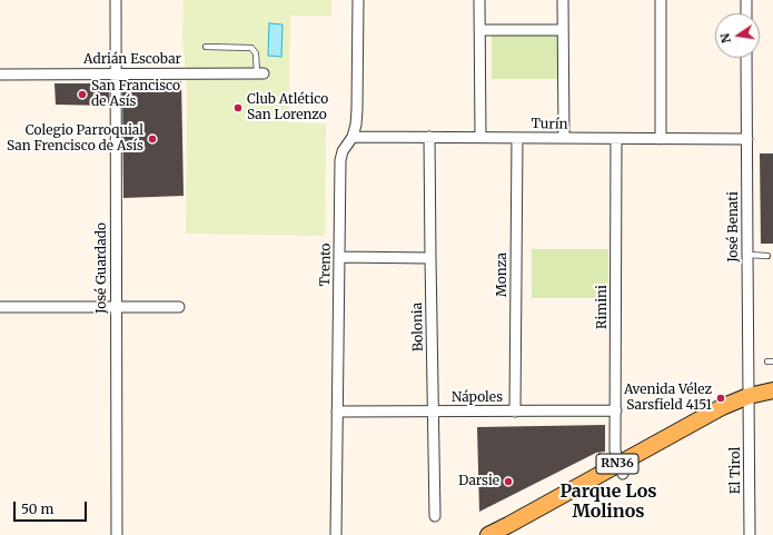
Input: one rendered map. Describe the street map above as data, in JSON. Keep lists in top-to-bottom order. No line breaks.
{"streets":{"main road":["RN36"],"street":["Adrián Escobar","Turín","José Benati","Trento","José Guardado","Monza","Rimini","Bolonia","Nápoles","El Tirol"]},"crossings":[["Adrián Escobar","José Guardado"],["Turín","José Benati"],["Turín","Trento"],["Turín","Monza"],["Turín","Rimini"],["Turín","Bolonia"],["José Benati","RN36"],["José Benati","El Tirol"],["Trento","Nápoles"],["Monza","Nápoles"],["Rimini","Nápoles"],["Rimini","RN36"],["Bolonia","Nápoles"],["RN36","El Tirol"]],"districts":["Parque Los Molinos"],"places":["San Francisco de Asís","Club Atlético San Lorenzo","Colegio Parroquial San Frencisco de Asís","Avenida Vélez Sarsfield 4151","Darsie"],"scale_bar":"50 m","north":"left"}
